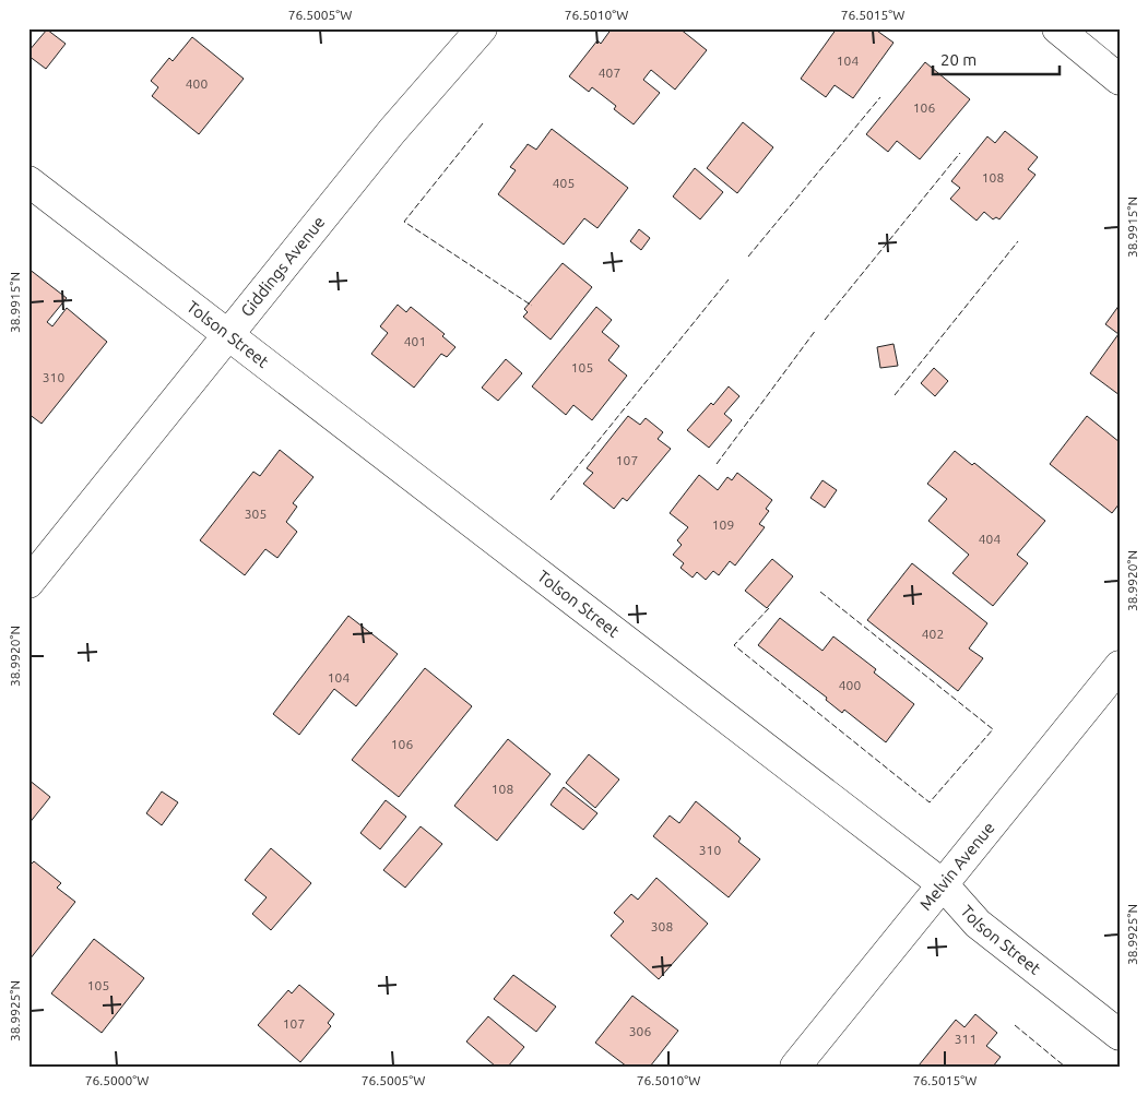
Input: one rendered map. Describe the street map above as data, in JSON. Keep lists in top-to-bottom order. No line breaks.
{"streets":{"street":["Giddings Avenue","Tolson Street","Melvin Avenue"]},"crossings":[["Giddings Avenue","Tolson Street"],["Tolson Street","Melvin Avenue"]],"house_numbers":["104","407","400","106","108","405","401","105","310","107","305","109","404","402","104","400","106","108","310","308","105","107","306","311"],"scale_bar":"20 m","coordinates":["76.5005°W","76.5010°W","76.5015°W","38.9915°N","38.9920°N","38.9925°N","76.5000°W"]}
